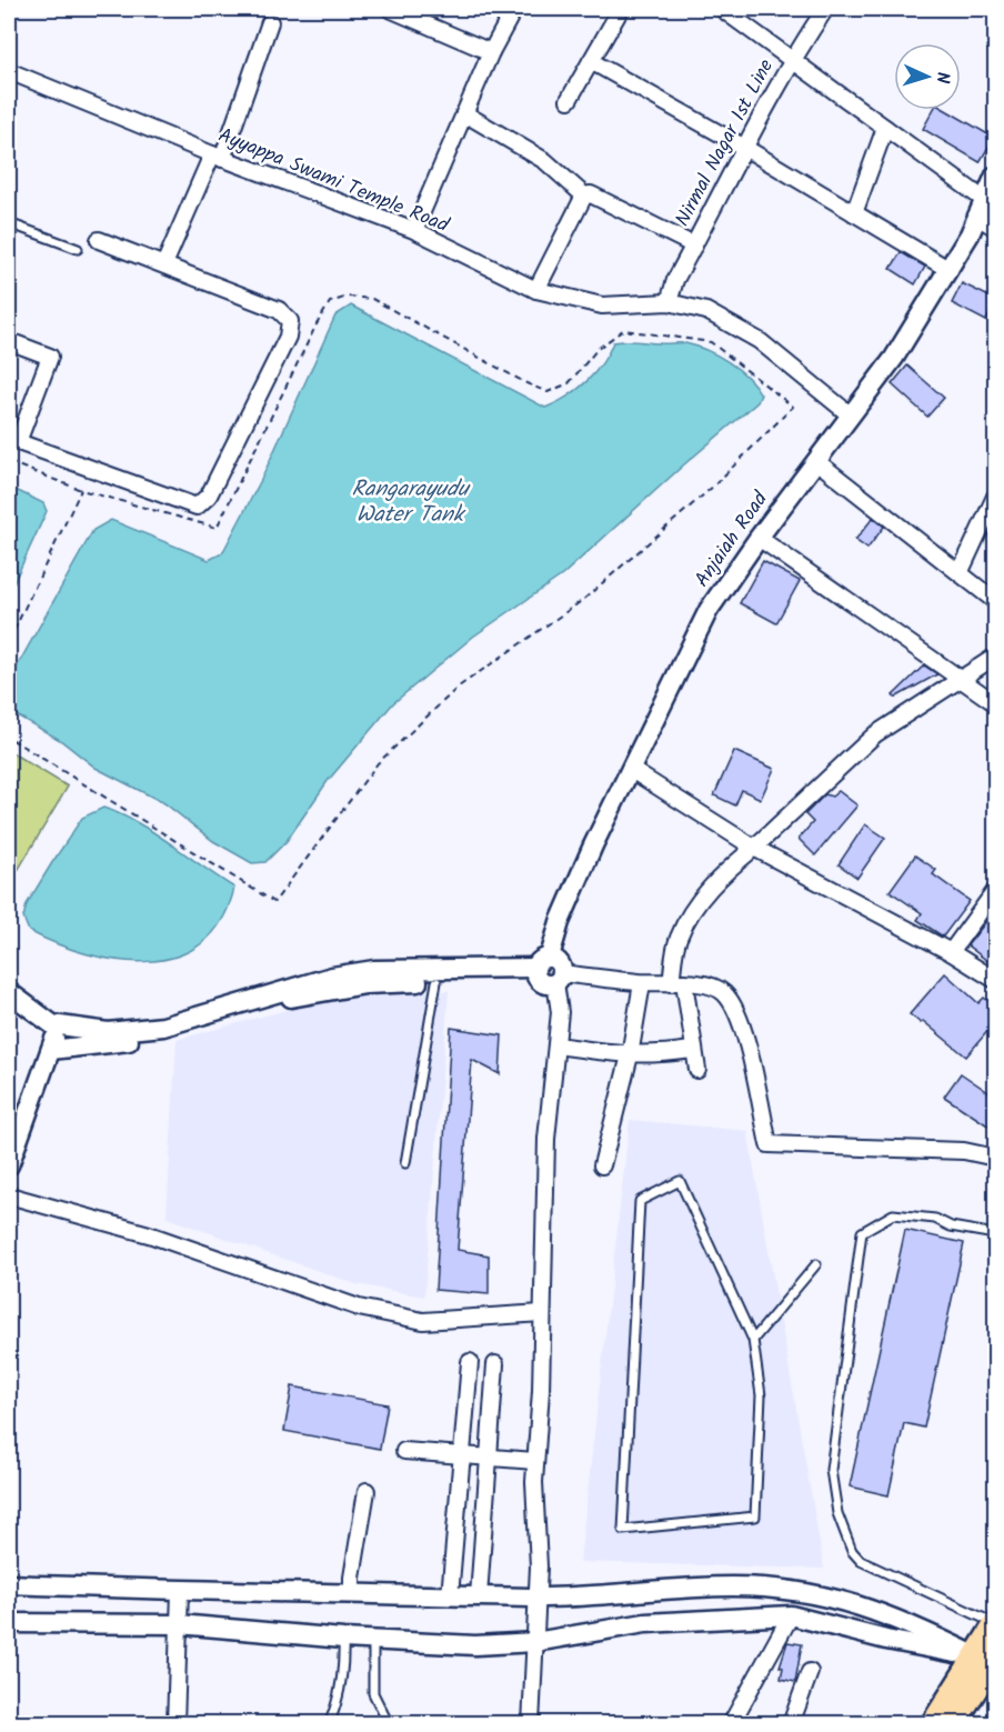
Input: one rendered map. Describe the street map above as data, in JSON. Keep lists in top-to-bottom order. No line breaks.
{"streets":{"street":["Nirmal Nagar 1st Line","Ayyappa Swami Temple Road","Anjaiah Road"]},"crossings":[["Nirmal Nagar 1st Line","Ayyappa Swami Temple Road"],["Ayyappa Swami Temple Road","Anjaiah Road"]],"water":["Rangarayudu Water Tank"],"north":"right"}
